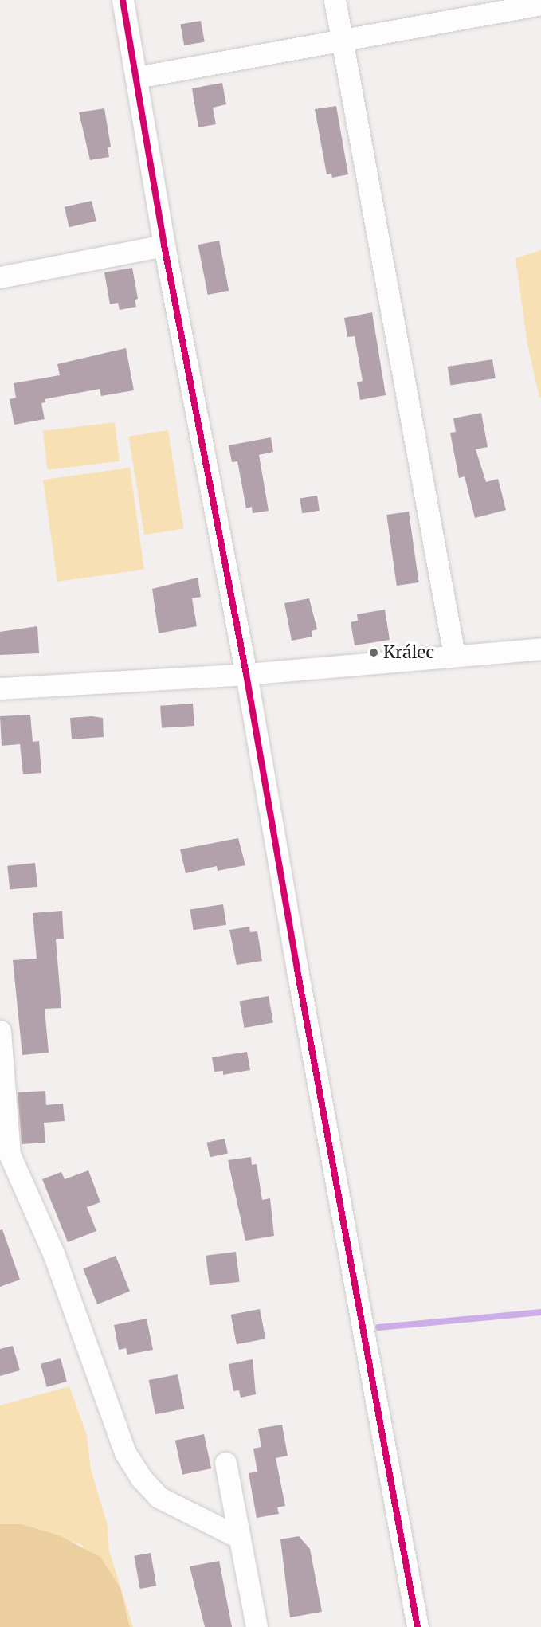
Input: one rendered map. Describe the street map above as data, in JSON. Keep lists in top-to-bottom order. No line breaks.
{"places":["Králec"]}
